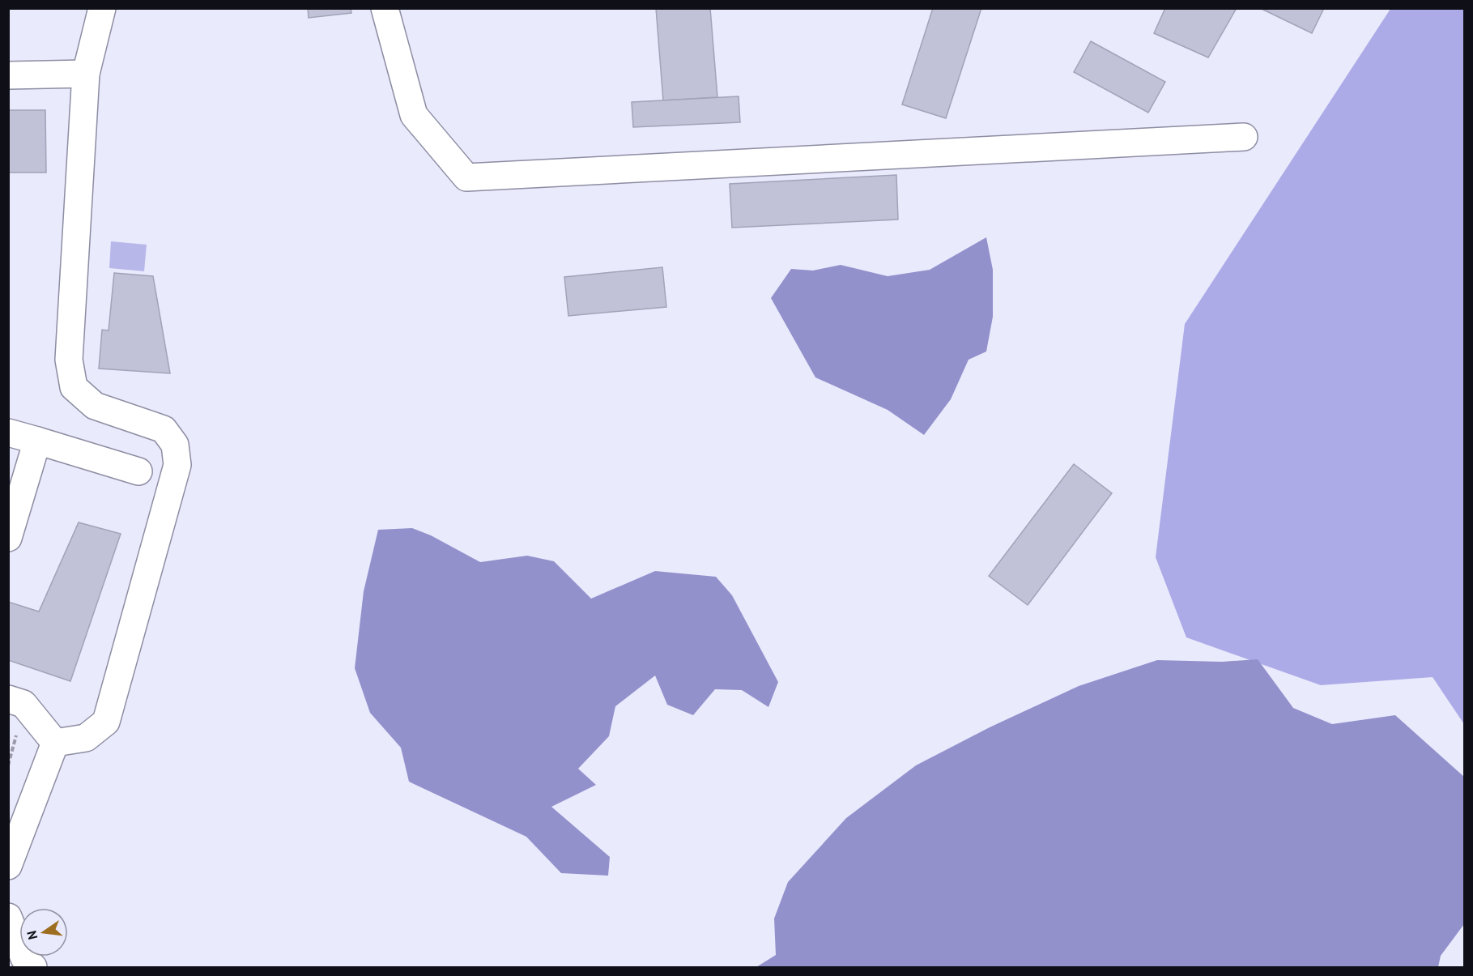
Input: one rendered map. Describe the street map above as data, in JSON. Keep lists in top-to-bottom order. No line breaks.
{"north":"left"}
